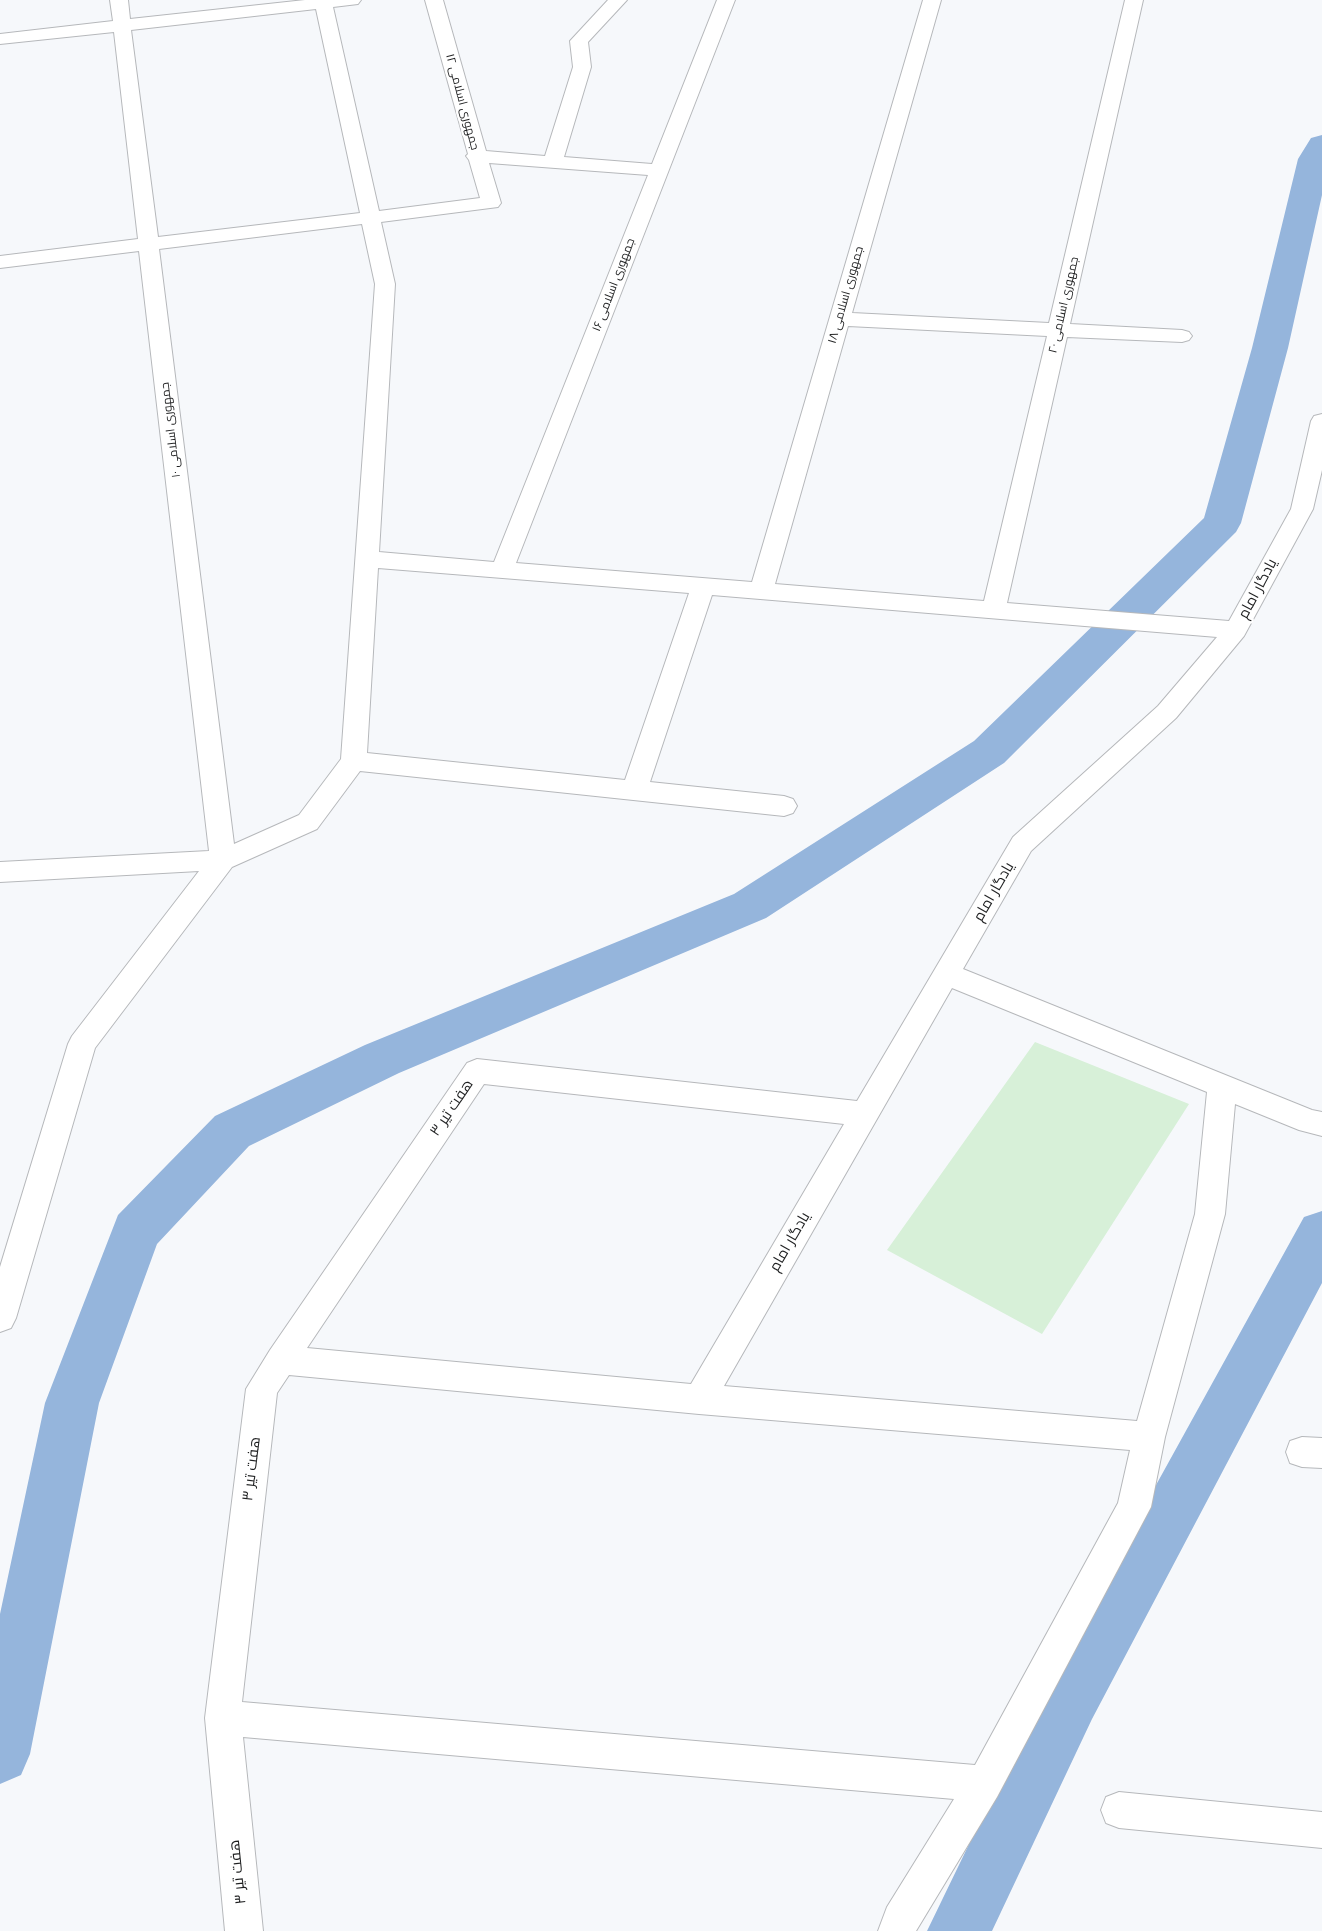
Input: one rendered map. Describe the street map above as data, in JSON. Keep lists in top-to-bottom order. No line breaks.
{"streets":{"street":["جمهوری اسلامی ۱۲","جمهوری اسلامی ۱۶","جمهوری اسلامی ۱۸","جمهوری اسلامی ۲۰","جمهوری اسلامی ۱۰","یادگار امام","هفت تیر ۳"]},"crossings":[["یادگار امام","هفت تیر ۳"]]}
